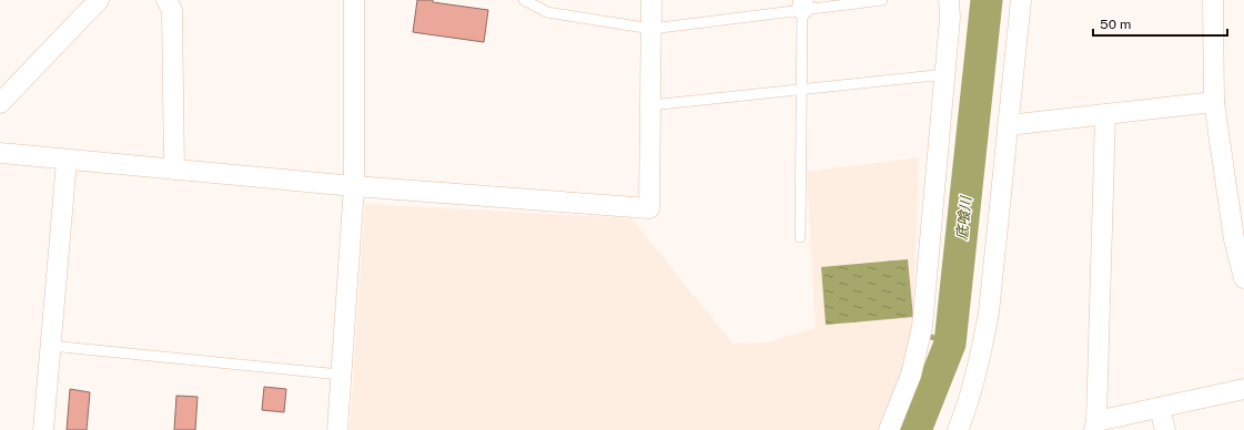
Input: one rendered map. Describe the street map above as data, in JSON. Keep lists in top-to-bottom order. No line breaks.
{"water":["底喰川"],"scale_bar":"50 m"}
